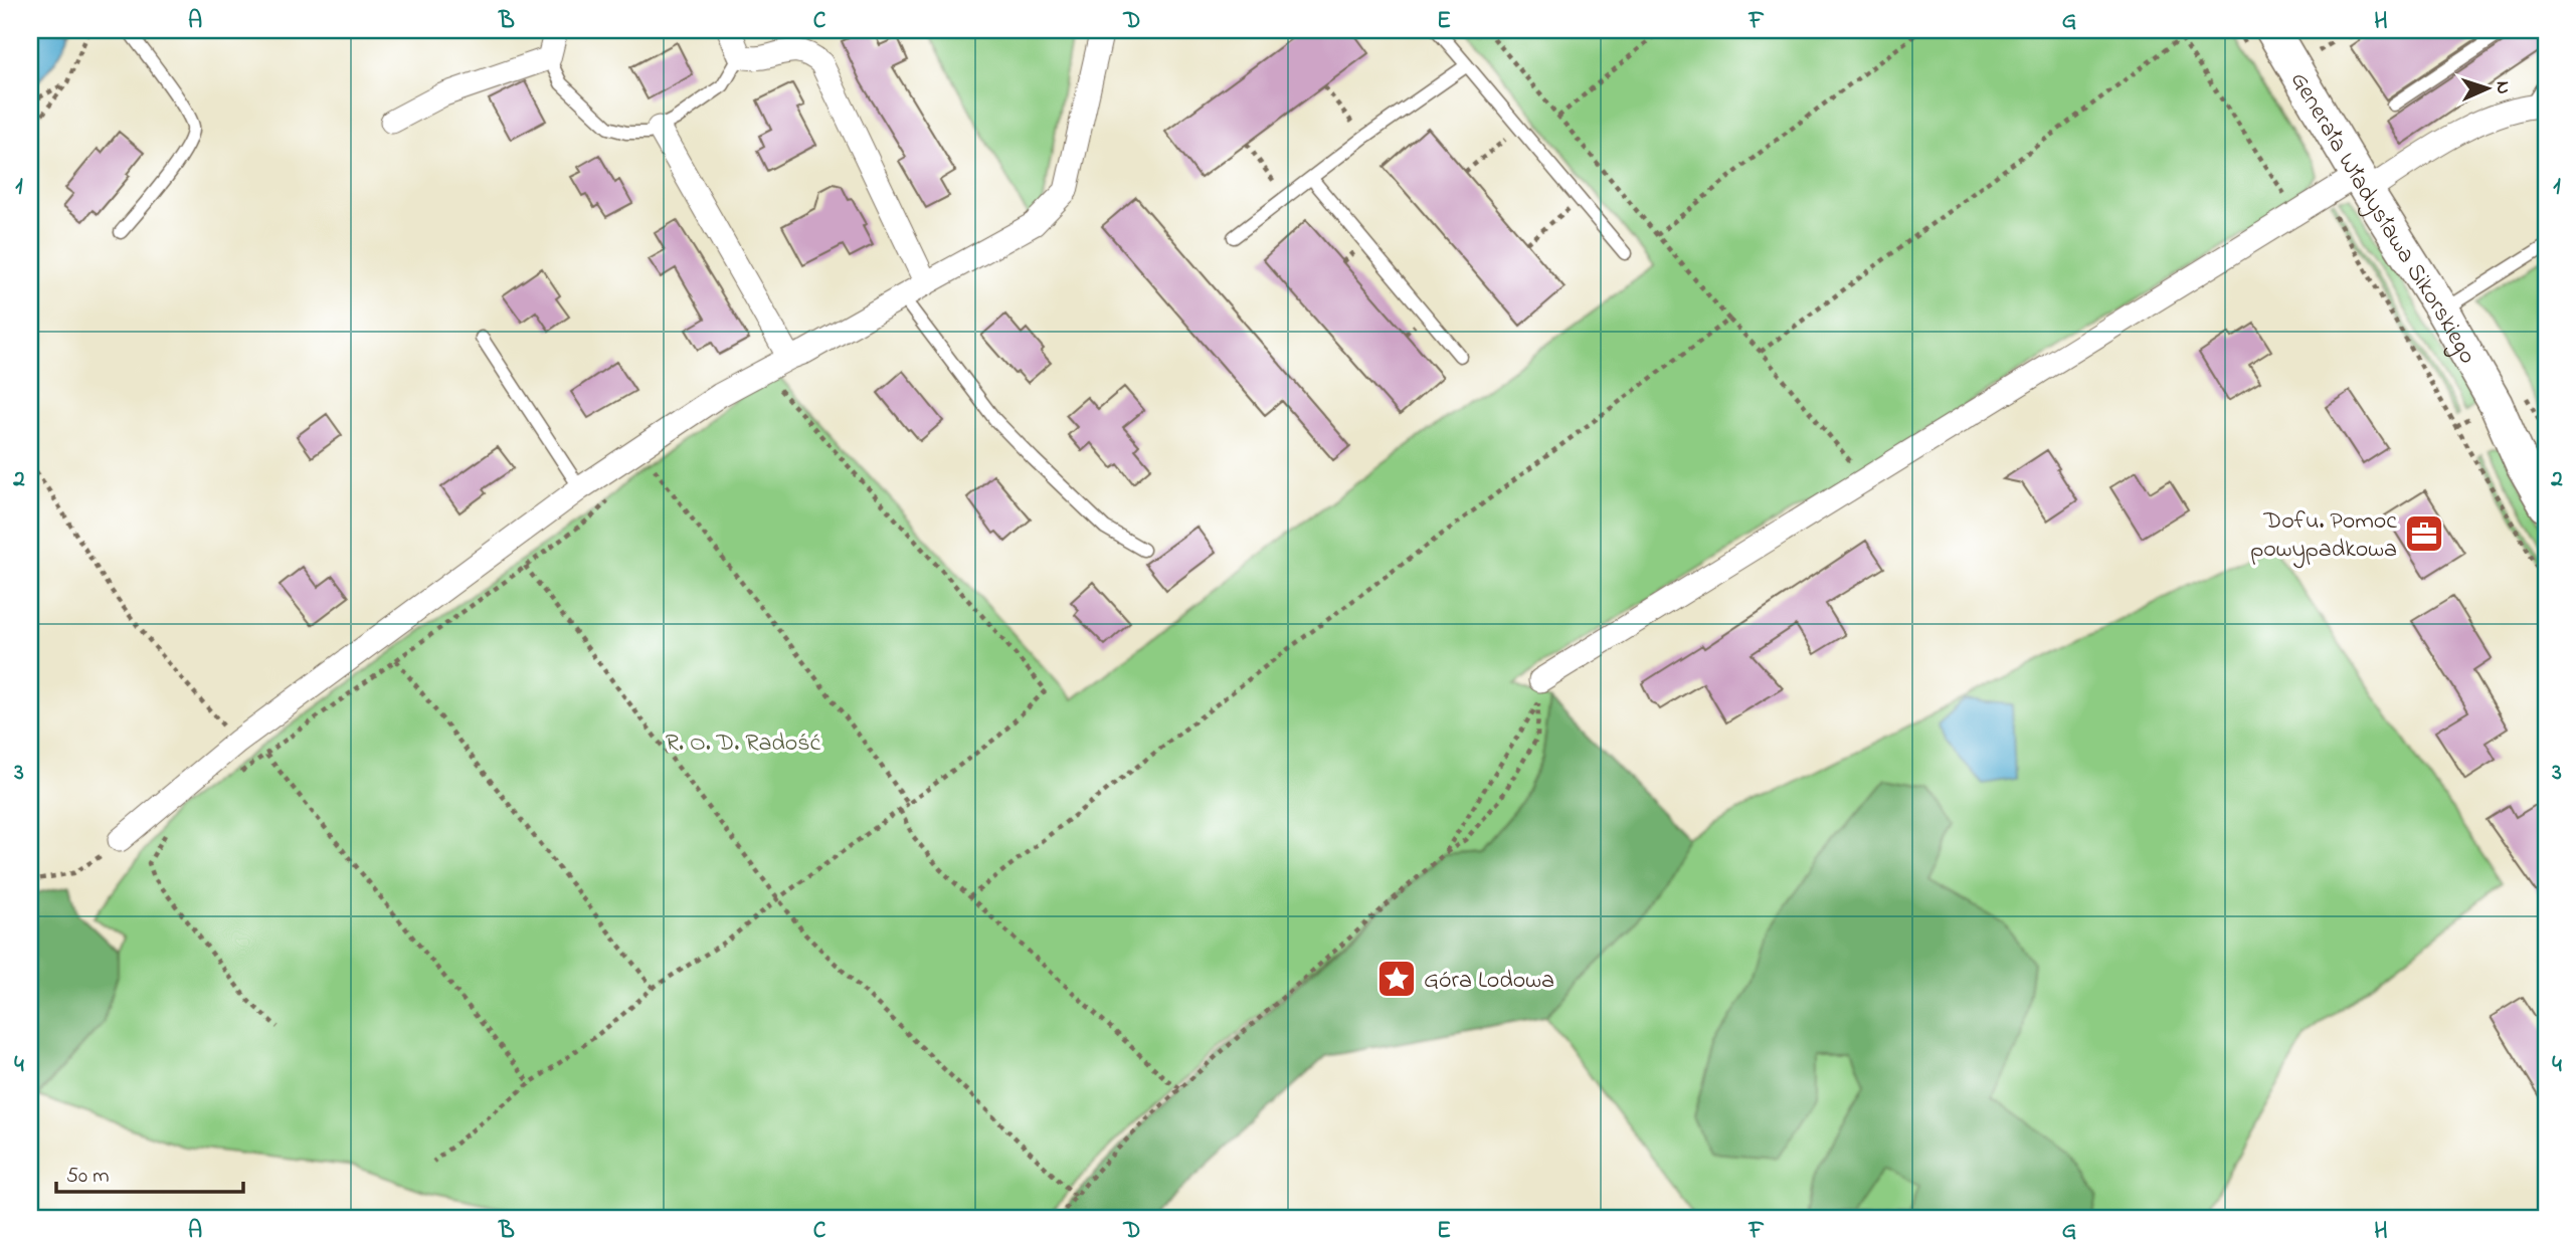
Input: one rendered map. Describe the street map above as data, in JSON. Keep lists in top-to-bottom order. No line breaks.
{"streets":{"main road":["Generała Władysława Sikorskiego"]},"parks":["R. O. D. Radość"],"places":{"office":["Dofu. Pomoc powypadkowa"],"place":["Góra Lodowa"]},"scale_bar":"50 m","north":"right","grid":{"columns":["A","B","C","D","E","F","G","H"],"rows":["1","2","3","4"]}}
